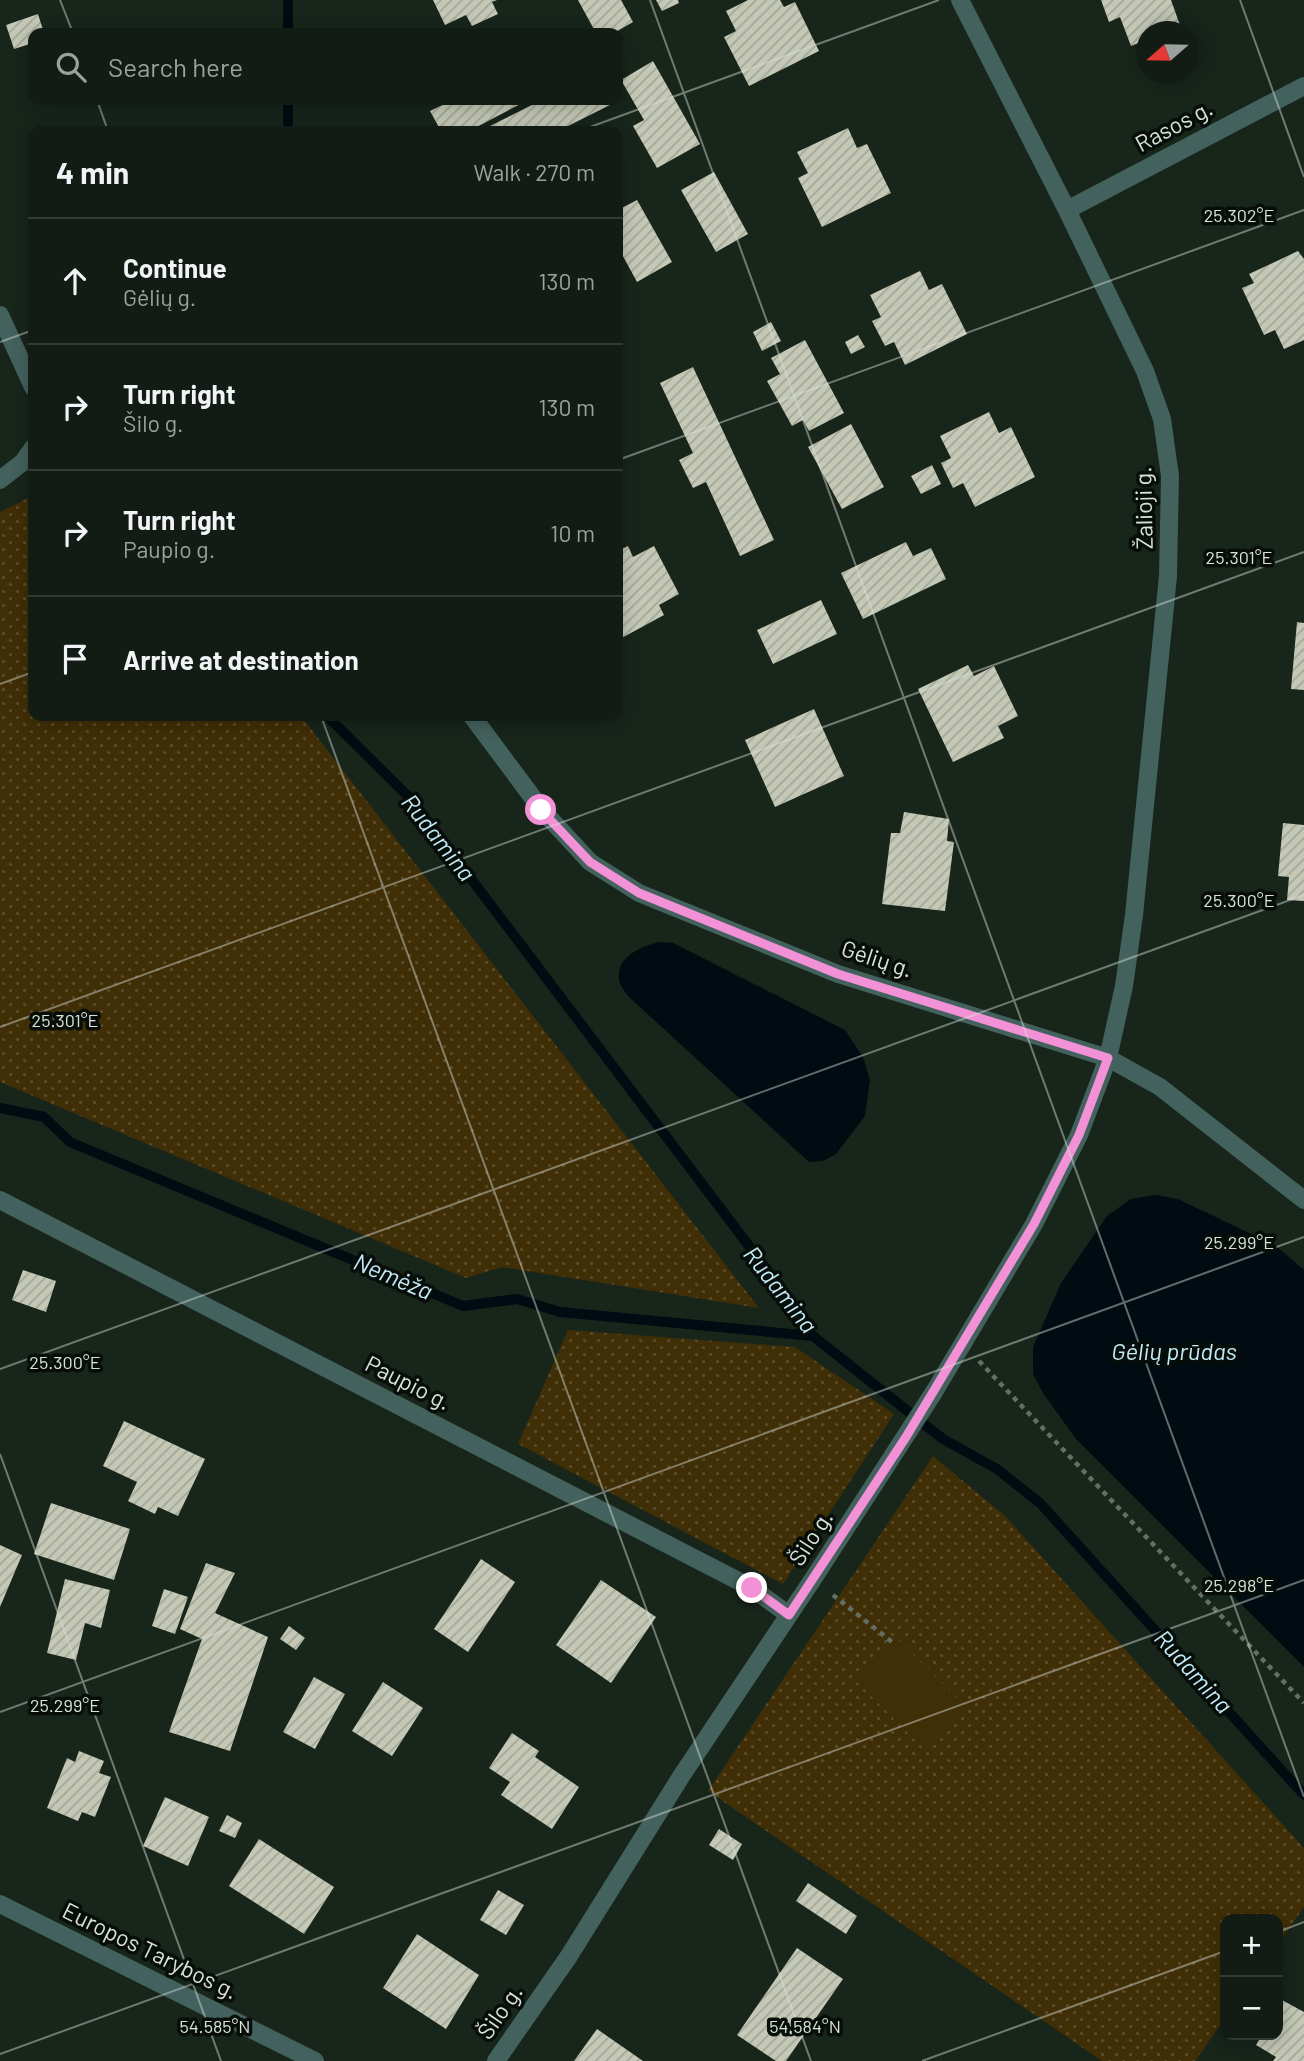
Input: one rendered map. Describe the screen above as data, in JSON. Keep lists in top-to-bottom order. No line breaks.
{"streets":{"street":["Rasos g.","Žalioji g.","Gėlių g.","Paupio g.","Šilo g.","Europos Tarybos g."]},"crossings":[["Rasos g.","Žalioji g."],["Žalioji g.","Gėlių g."],["Žalioji g.","Šilo g."],["Gėlių g.","Šilo g."],["Paupio g.","Šilo g."]],"water":["Rudamina","Nemėža","Gėlių prūdas"],"north":"left","page":{"search":"Search here","heading":["4 min","Walk · 270 m"],"list":[["Continue","Gėlių g.","130 m"],["Turn right","Šilo g.","130 m"],["Turn right","Paupio g.","10 m"],"Arrive at destination"],"map_buttons":["+","−"]},"coordinates":["25.302°E","25.301°E","25.300°E","25.299°E","25.298°E","54.585°N","54.584°N"]}
